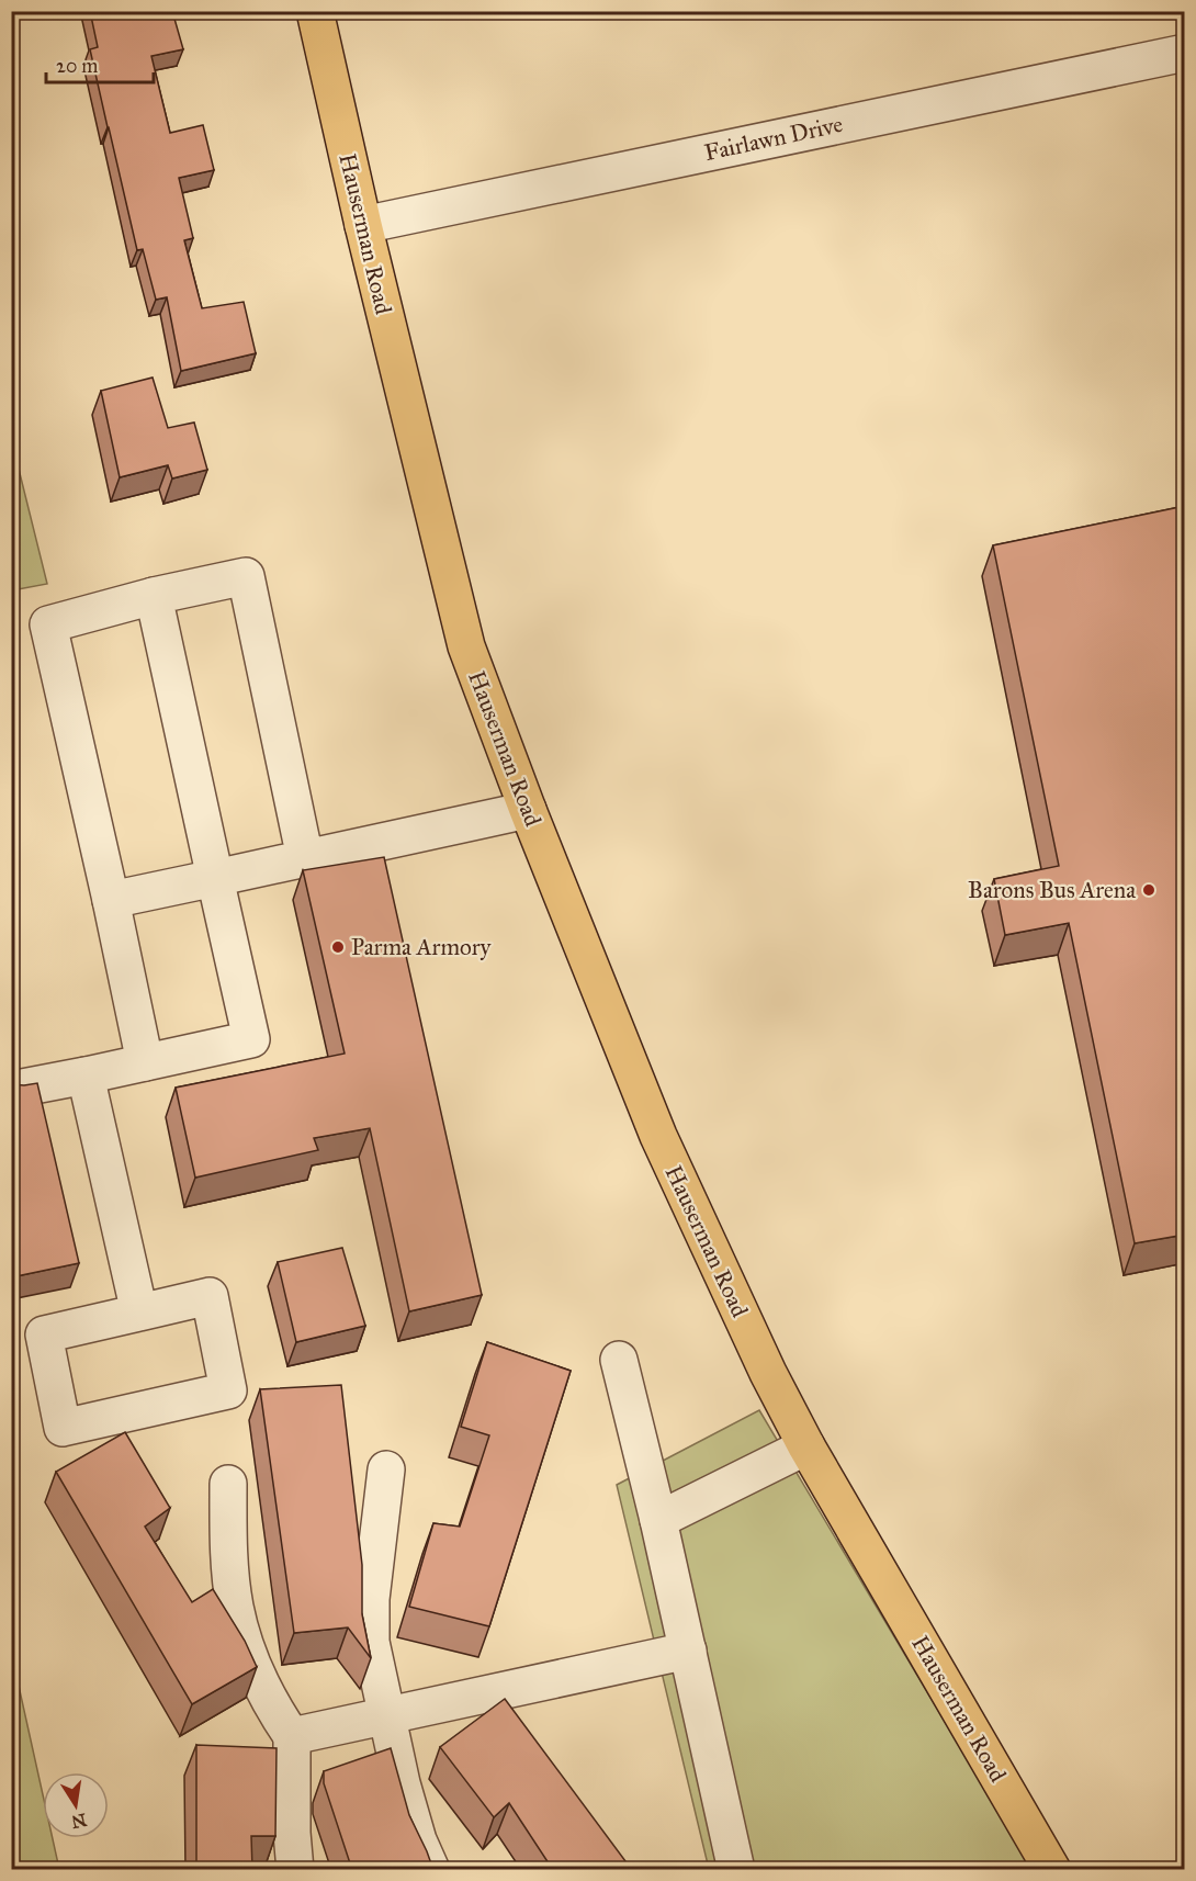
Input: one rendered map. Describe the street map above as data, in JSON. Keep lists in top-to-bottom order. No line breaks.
{"streets":{"main road":["Hauserman Road"],"street":["Fairlawn Drive"]},"crossings":[["Fairlawn Drive","Hauserman Road"]],"places":["Barons Bus Arena","Parma Armory"],"scale_bar":"20 m","north":"bottom"}
